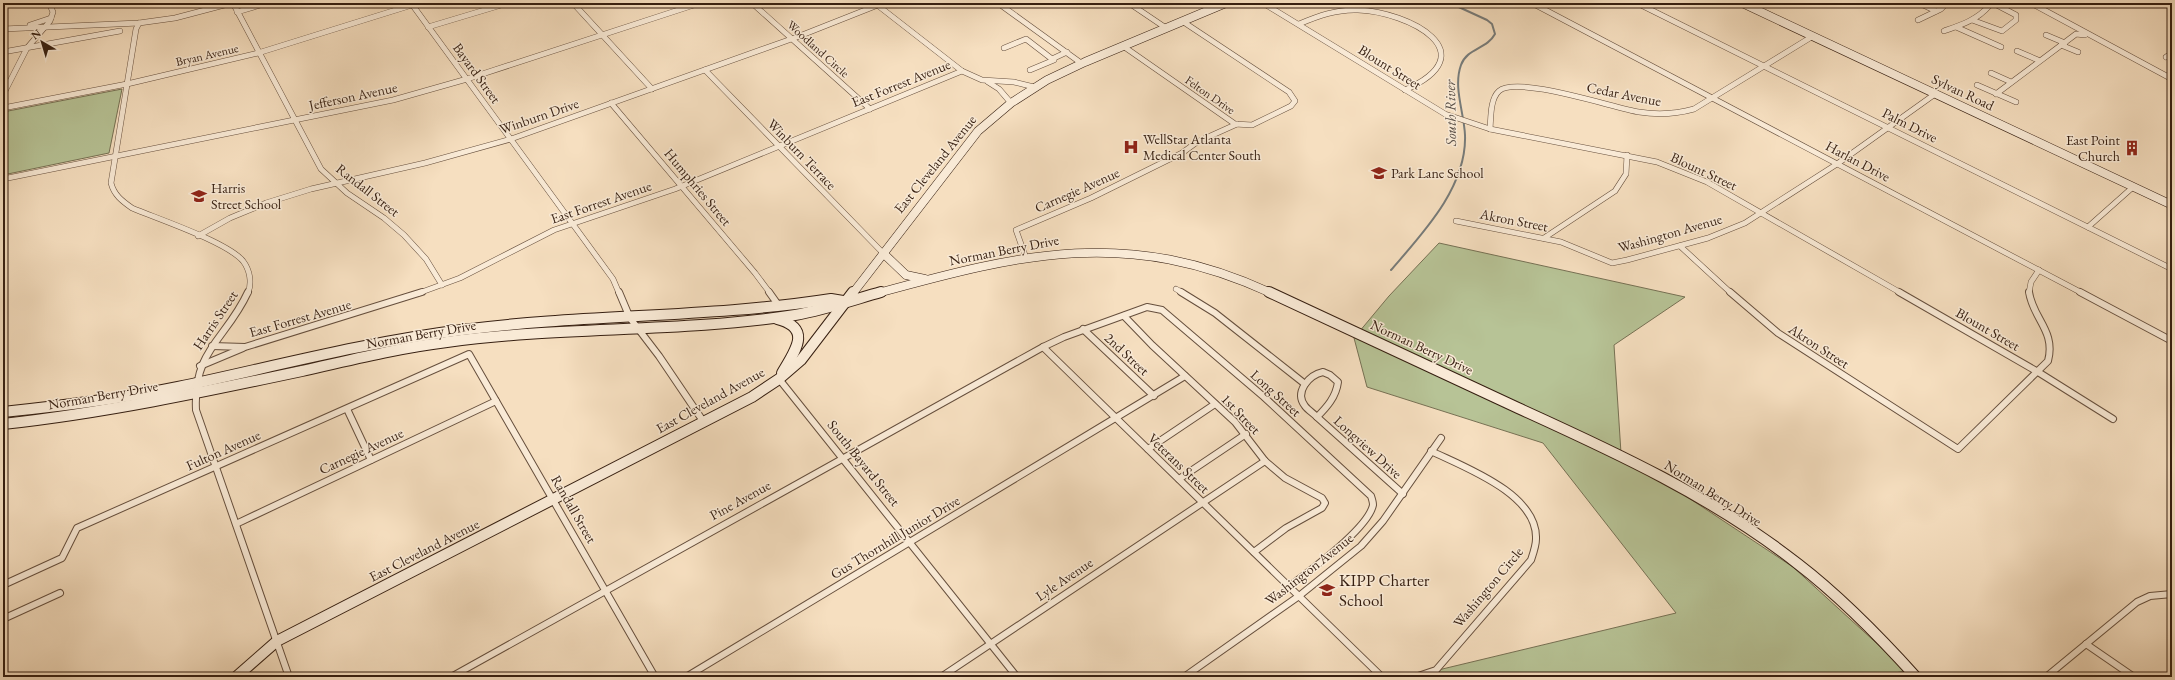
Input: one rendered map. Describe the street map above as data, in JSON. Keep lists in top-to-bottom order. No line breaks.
{"streets":{"main road":["Sylvan Road","East Cleveland Avenue","Norman Berry Drive"],"street":["Woodland Circle","Bryan Avenue","Blount Street","Bayard Street","East Forrest Avenue","Cedar Avenue","Felton Drive","Jefferson Avenue","Winburn Drive","Palm Drive","Winburn Terrace","Harlan Drive","Humphries Street","Randall Street","Carnegie Avenue","Akron Street","Washington Avenue","Harris Street","2nd Street","Long Street","1st Street","Longview Drive","Fulton Avenue","South Bayard Street","Veterans Street","Pine Avenue","Gus Thornhill Junior Drive","Lyle Avenue","Washington Circle"]},"crossings":[["Woodland Circle","East Forrest Avenue"],["Woodland Circle","Winburn Drive"],["Bryan Avenue","Bayard Street"],["Bryan Avenue","Randall Street"],["Bryan Avenue","Harris Street"],["Blount Street","Cedar Avenue"],["Blount Street","Akron Street"],["Blount Street","Washington Avenue"],["Bayard Street","East Forrest Avenue"],["Bayard Street","Jefferson Avenue"],["Bayard Street","Winburn Drive"],["Bayard Street","Norman Berry Drive"],["East Forrest Avenue","Winburn Terrace"],["East Forrest Avenue","Humphries Street"],["East Forrest Avenue","Randall Street"],["East Forrest Avenue","Harris Street"],["Sylvan Road","Cedar Avenue"],["Sylvan Road","Washington Avenue"],["Cedar Avenue","Palm Drive"],["Cedar Avenue","Harlan Drive"],["Felton Drive","East Cleveland Avenue"],["Felton Drive","Carnegie Avenue"],["Jefferson Avenue","Randall Street"],["Jefferson Avenue","Harris Street"],["Winburn Drive","Winburn Terrace"],["Winburn Drive","Humphries Street"],["Winburn Drive","Randall Street"],["Winburn Drive","Harris Street"],["Palm Drive","Washington Avenue"],["Winburn Terrace","East Cleveland Avenue"],["Harlan Drive","Washington Avenue"],["East Cleveland Avenue","Randall Street"],["East Cleveland Avenue","Norman Berry Drive"],["East Cleveland Avenue","Harris Street"],["East Cleveland Avenue","South Bayard Street"],["Humphries Street","Norman Berry Drive"],["Randall Street","Carnegie Avenue"],["Randall Street","Fulton Avenue"],["Randall Street","Pine Avenue"],["Carnegie Avenue","Norman Berry Drive"],["Carnegie Avenue","Harris Street"],["Akron Street","Washington Avenue"],["Washington Avenue","Longview Drive"],["Washington Avenue","Veterans Street"],["Washington Avenue","Washington Circle"],["Norman Berry Drive","Harris Street"],["Harris Street","Fulton Avenue"],["2nd Street","Long Street"],["2nd Street","Gus Thornhill Junior Drive"],["Long Street","1st Street"],["Long Street","Veterans Street"],["Long Street","Pine Avenue"],["1st Street","Veterans Street"],["1st Street","Gus Thornhill Junior Drive"],["1st Street","Lyle Avenue"],["South Bayard Street","Pine Avenue"],["South Bayard Street","Gus Thornhill Junior Drive"],["South Bayard Street","Lyle Avenue"],["Veterans Street","Pine Avenue"],["Veterans Street","Gus Thornhill Junior Drive"],["Veterans Street","Lyle Avenue"]],"water":["South River"],"places":{"hospital":["WellStar Atlanta Medical Center South"],"building":["East Point Church"],"school or university":["Park Lane School","Harris Street School","KIPP Charter School"]},"north":"top left"}
